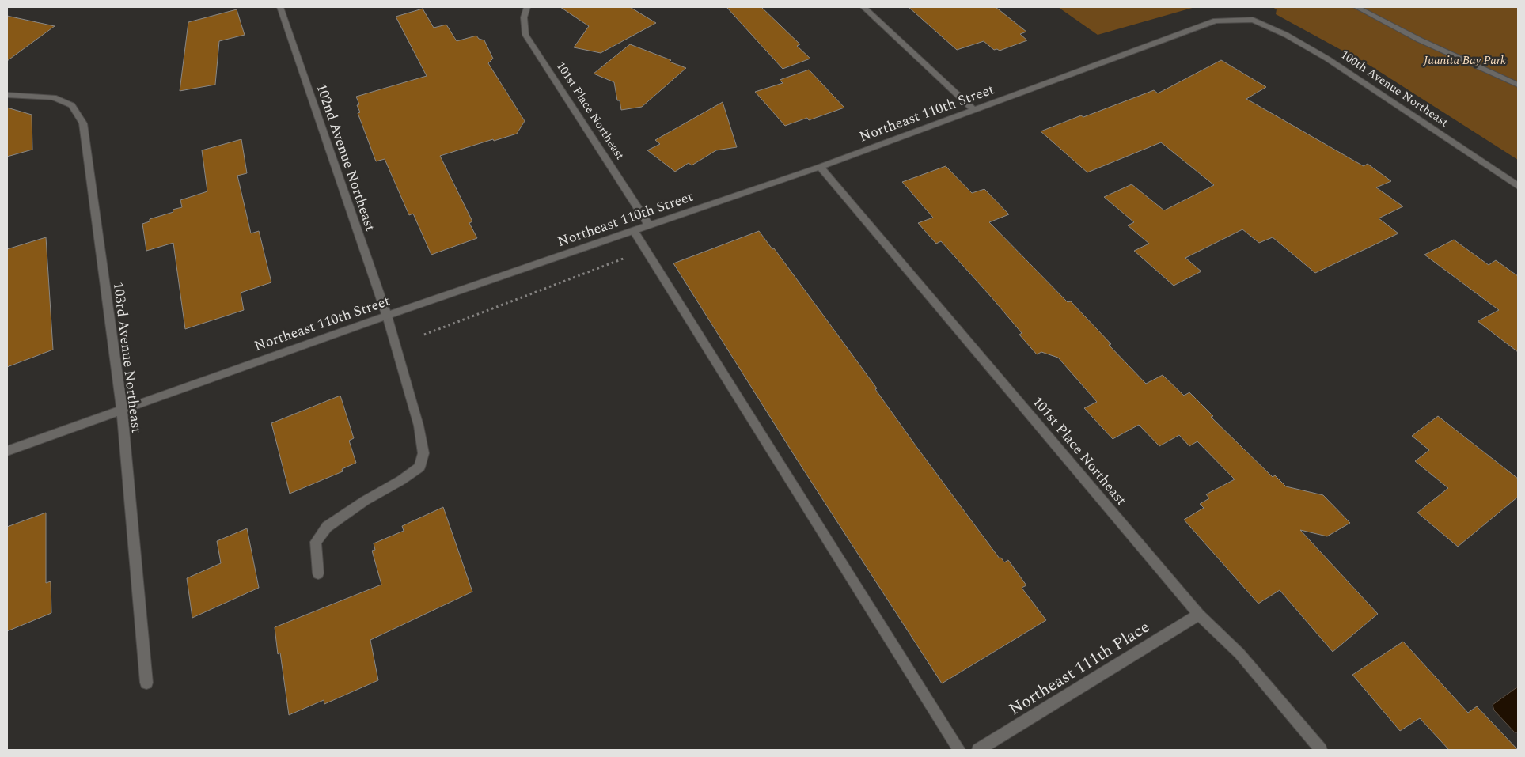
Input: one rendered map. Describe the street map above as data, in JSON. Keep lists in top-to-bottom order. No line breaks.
{"streets":{"street":["100th Avenue Northeast","101st Place Northeast","Northeast 110th Street","102nd Avenue Northeast","103rd Avenue Northeast","Northeast 111th Place"]},"crossings":[["100th Avenue Northeast","Northeast 110th Street"],["101st Place Northeast","Northeast 110th Street"],["101st Place Northeast","Northeast 111th Place"],["Northeast 110th Street","102nd Avenue Northeast"],["Northeast 110th Street","103rd Avenue Northeast"]],"parks":["Juanita Bay Park"]}
